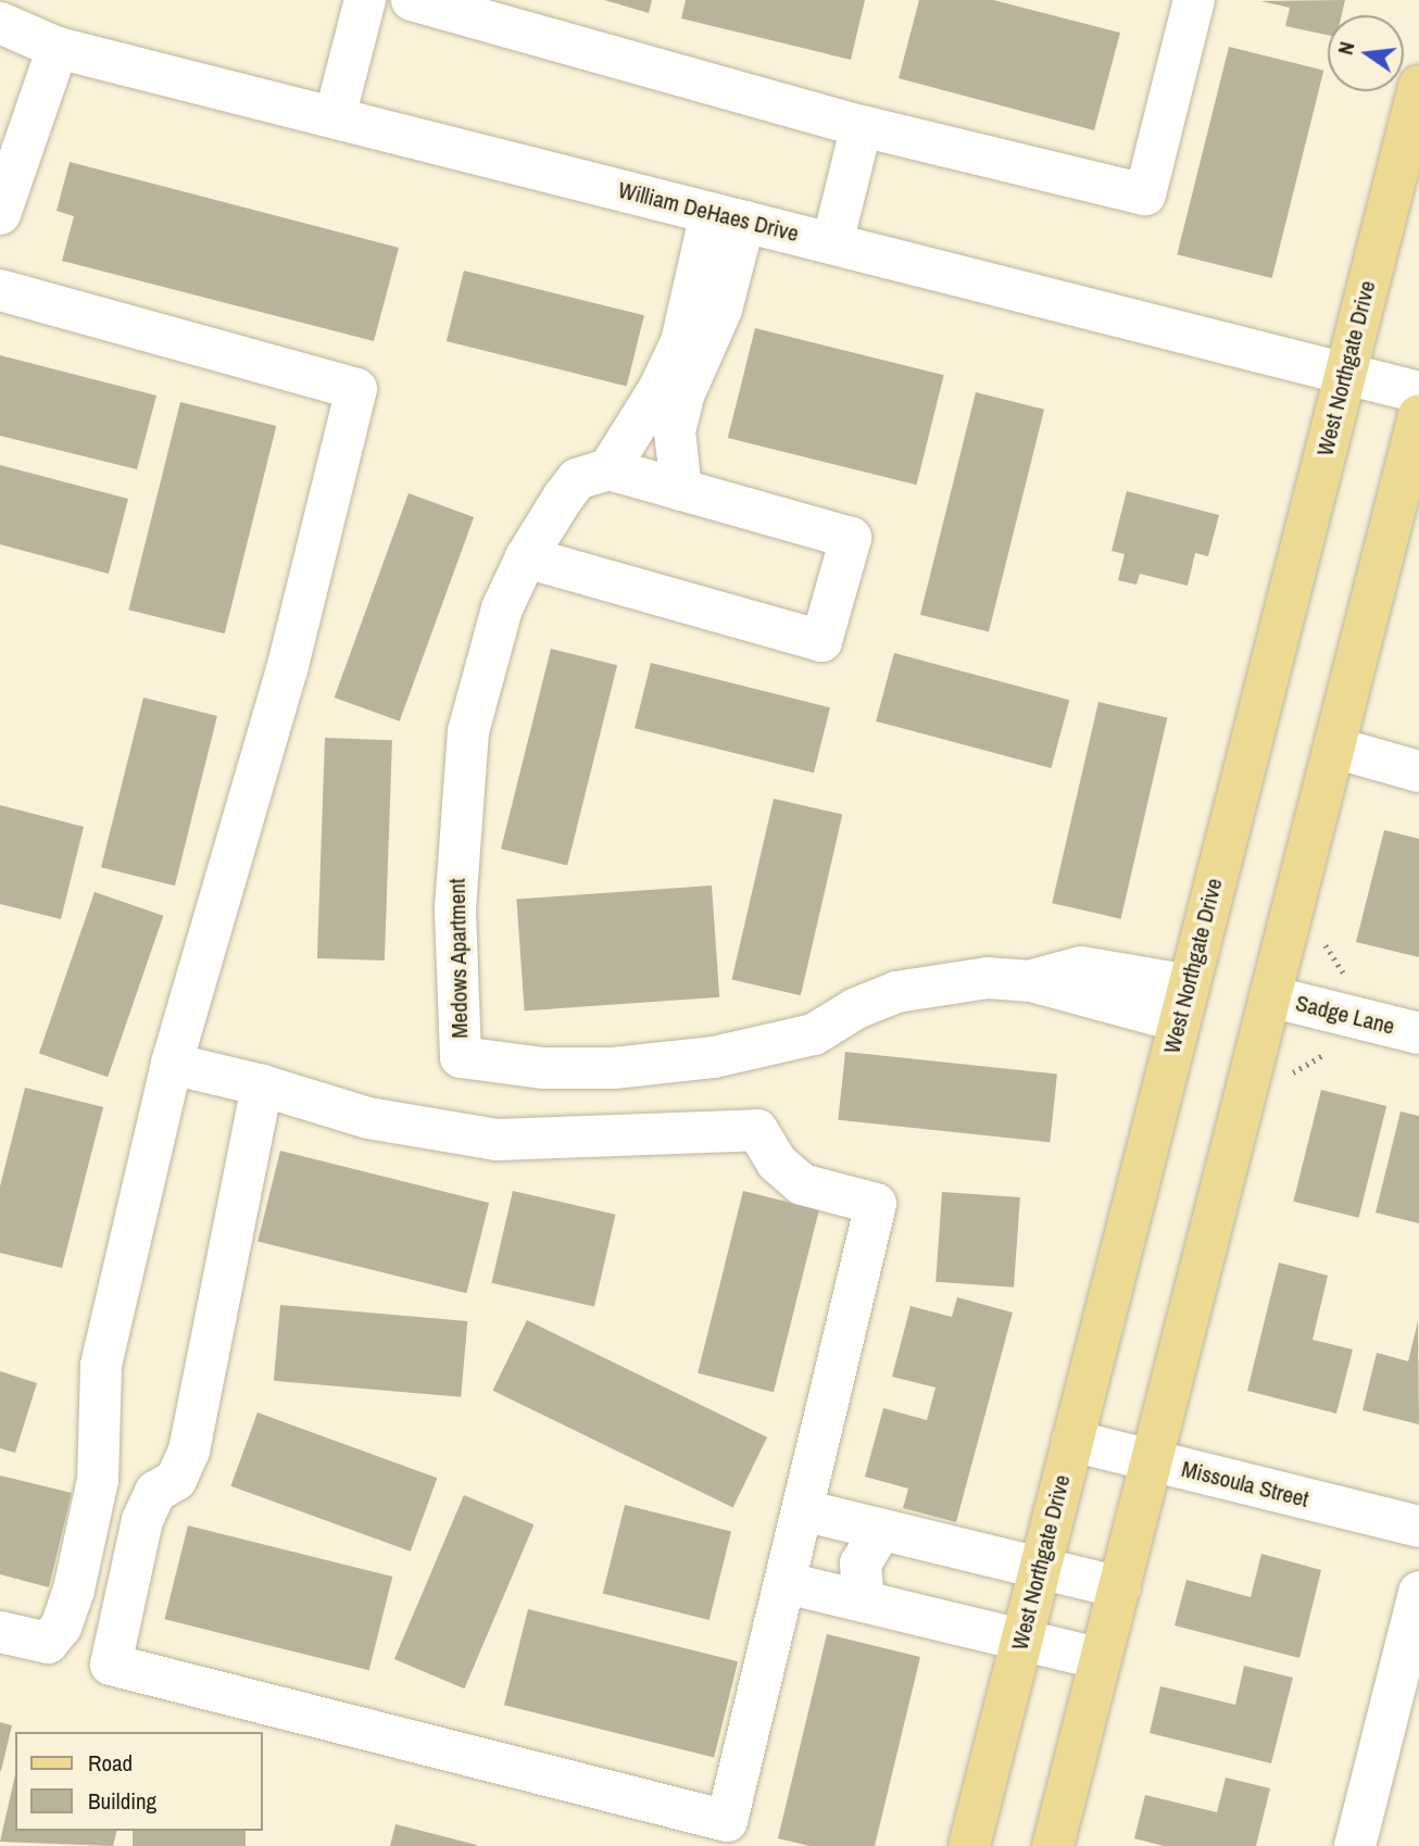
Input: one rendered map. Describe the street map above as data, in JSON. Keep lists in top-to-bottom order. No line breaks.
{"streets":{"main road":["West Northgate Drive"],"street":["William DeHaes Drive","Medows Apartment","Sadge Lane","Missoula Street"]},"crossings":[["William DeHaes Drive","West Northgate Drive"],["West Northgate Drive","Medows Apartment"],["West Northgate Drive","Missoula Street"]],"legend":["Road","Building"],"north":"left"}
